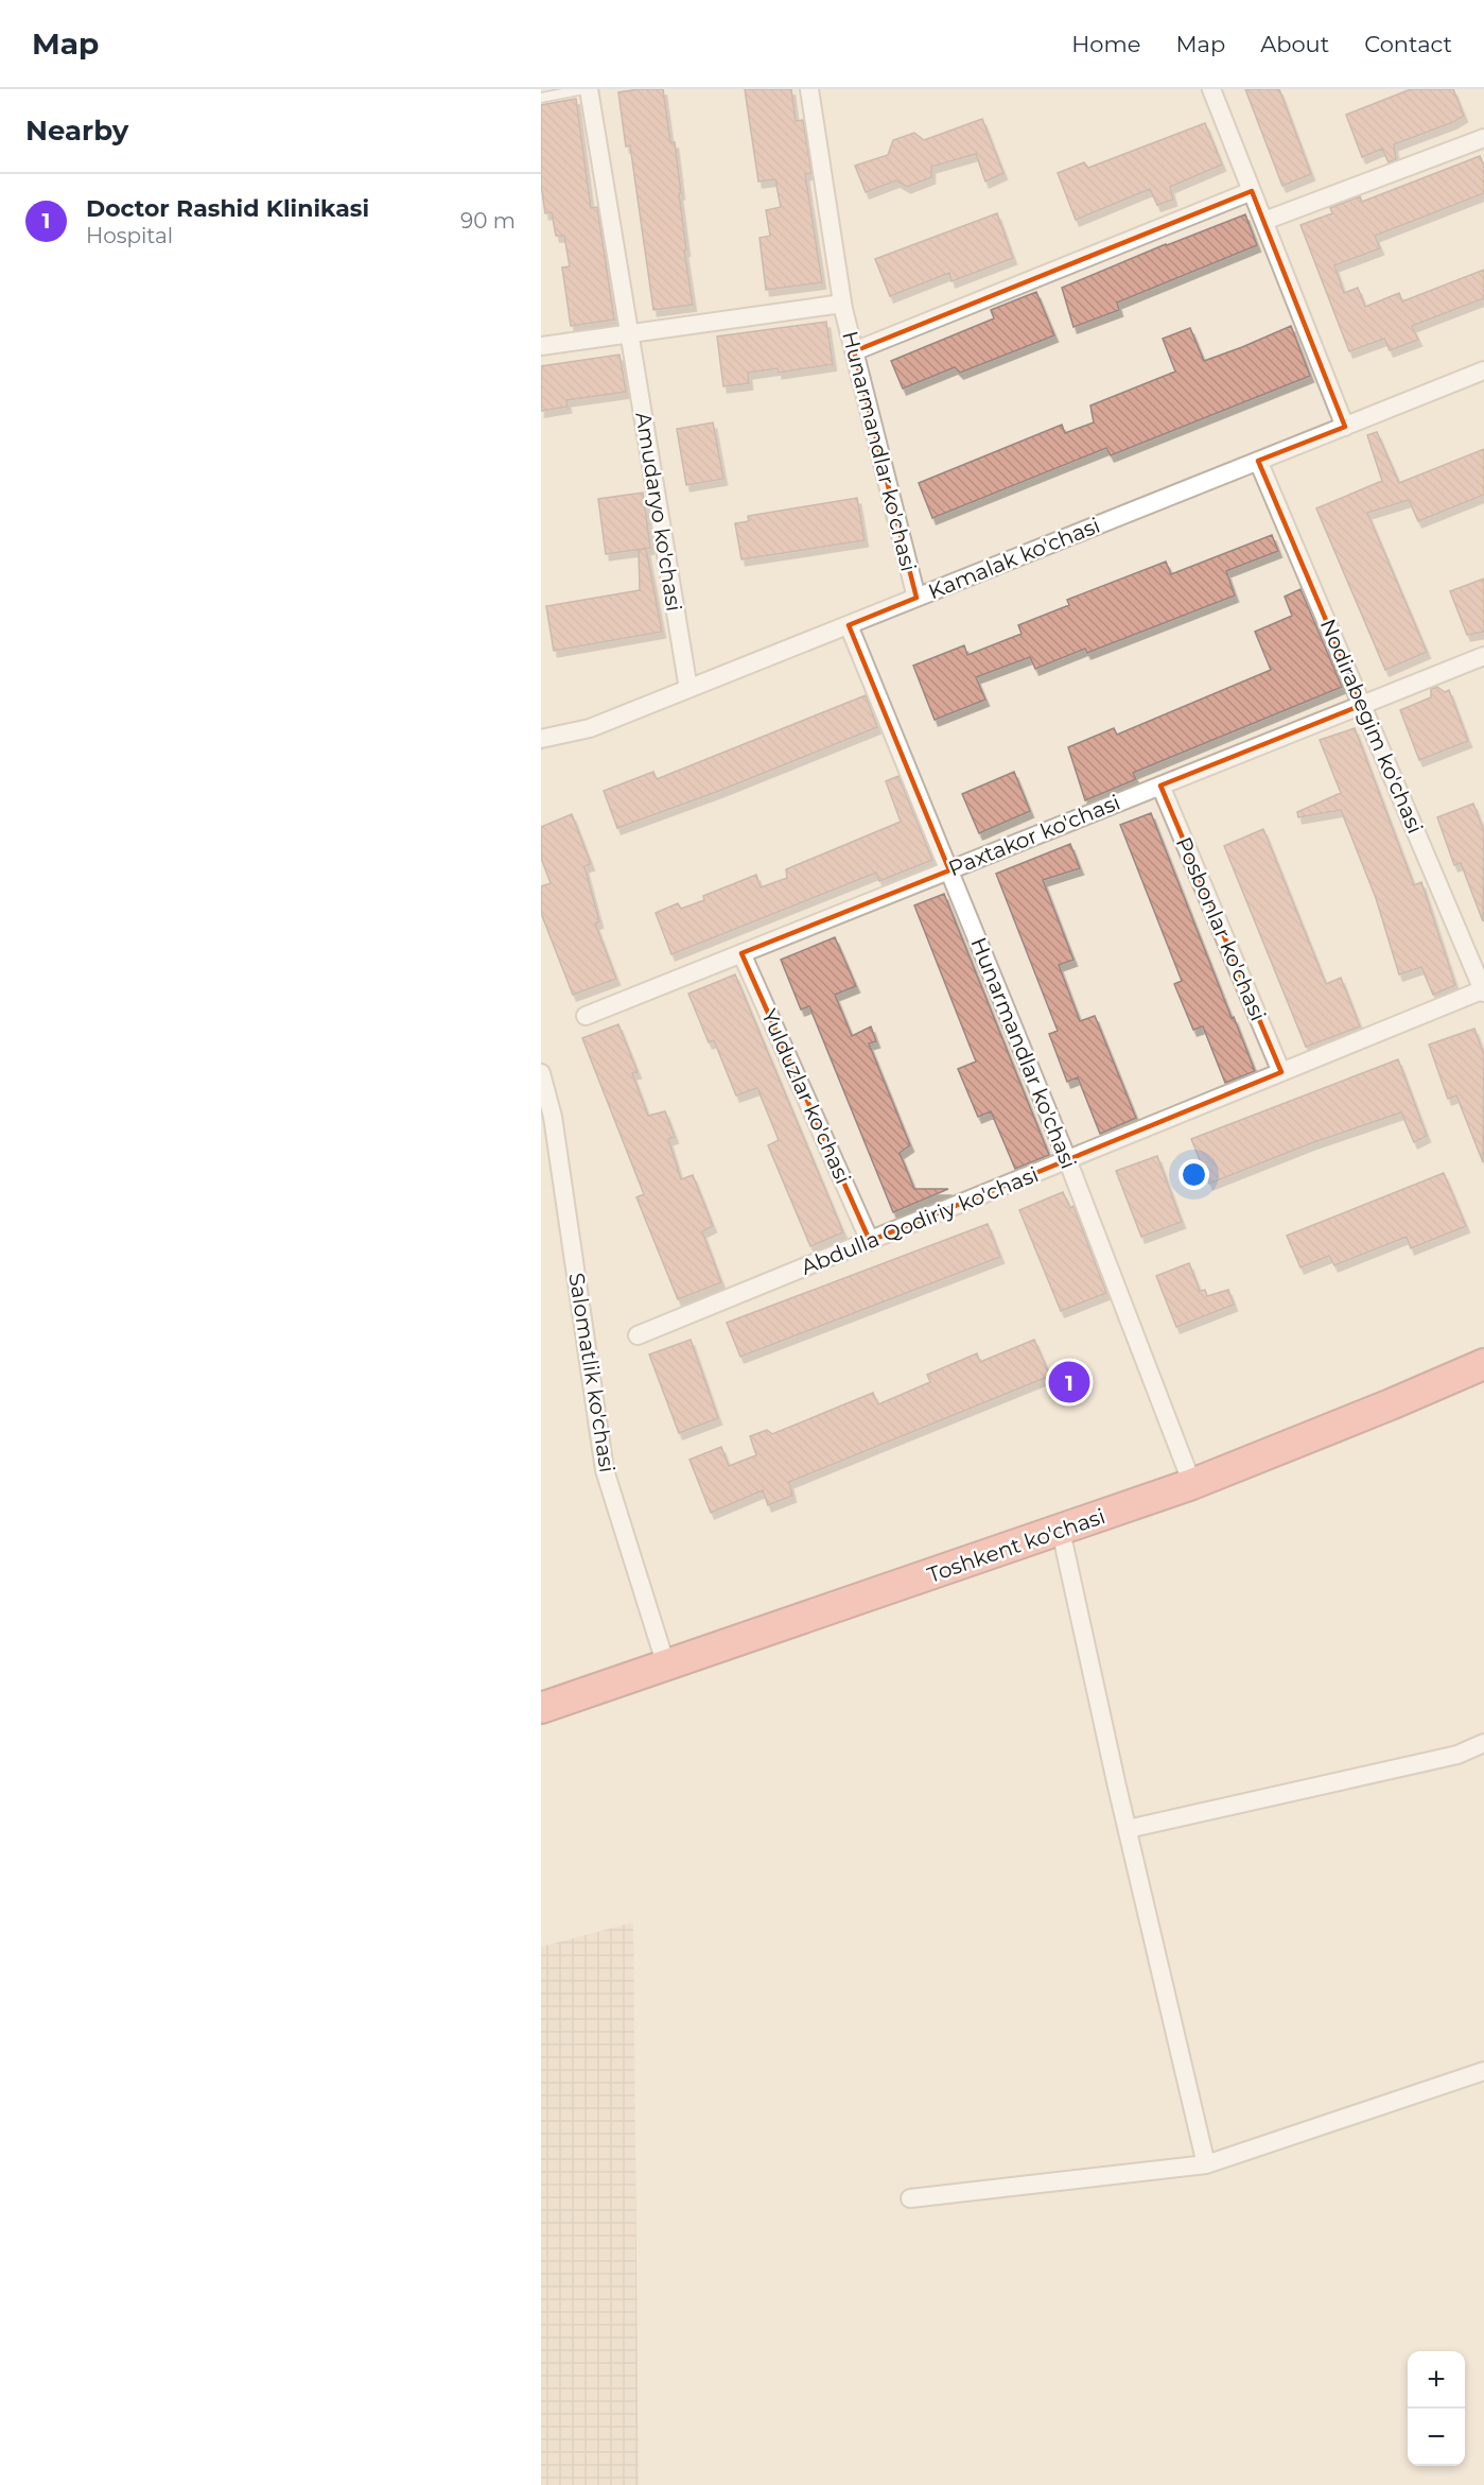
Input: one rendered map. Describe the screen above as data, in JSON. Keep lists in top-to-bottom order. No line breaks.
{"streets":{"highway":["Toshkent ko'chasi"],"street":["Hunarmandlar ko'chasi","Amudaryo ko'chasi","Kamalak ko'chasi","Nodirabegim ko'chasi","Paxtakor ko'chasi","Posbonlar ko'chasi","Yulduzlar ko'chasi","Abdulla Qodiriy ko'chasi","Salomatlik ko'chasi"]},"crossings":[["Hunarmandlar ko'chasi","Amudaryo ko'chasi"],["Hunarmandlar ko'chasi","Kamalak ko'chasi"],["Hunarmandlar ko'chasi","Paxtakor ko'chasi"],["Hunarmandlar ko'chasi","Abdulla Qodiriy ko'chasi"],["Hunarmandlar ko'chasi","Toshkent ko'chasi"],["Amudaryo ko'chasi","Kamalak ko'chasi"],["Kamalak ko'chasi","Nodirabegim ko'chasi"],["Nodirabegim ko'chasi","Paxtakor ko'chasi"],["Nodirabegim ko'chasi","Abdulla Qodiriy ko'chasi"],["Paxtakor ko'chasi","Posbonlar ko'chasi"],["Paxtakor ko'chasi","Yulduzlar ko'chasi"],["Posbonlar ko'chasi","Abdulla Qodiriy ko'chasi"],["Yulduzlar ko'chasi","Abdulla Qodiriy ko'chasi"],["Salomatlik ko'chasi","Toshkent ko'chasi"]],"page":{"header":"Map","nav":["Home","Map","About","Contact"],"heading":"Nearby","list":[{"mark":"1","name":"Doctor Rashid Klinikasi","note":"Hospital","value":"90 m"}],"pins":"1","map_buttons":["+","−"]}}
